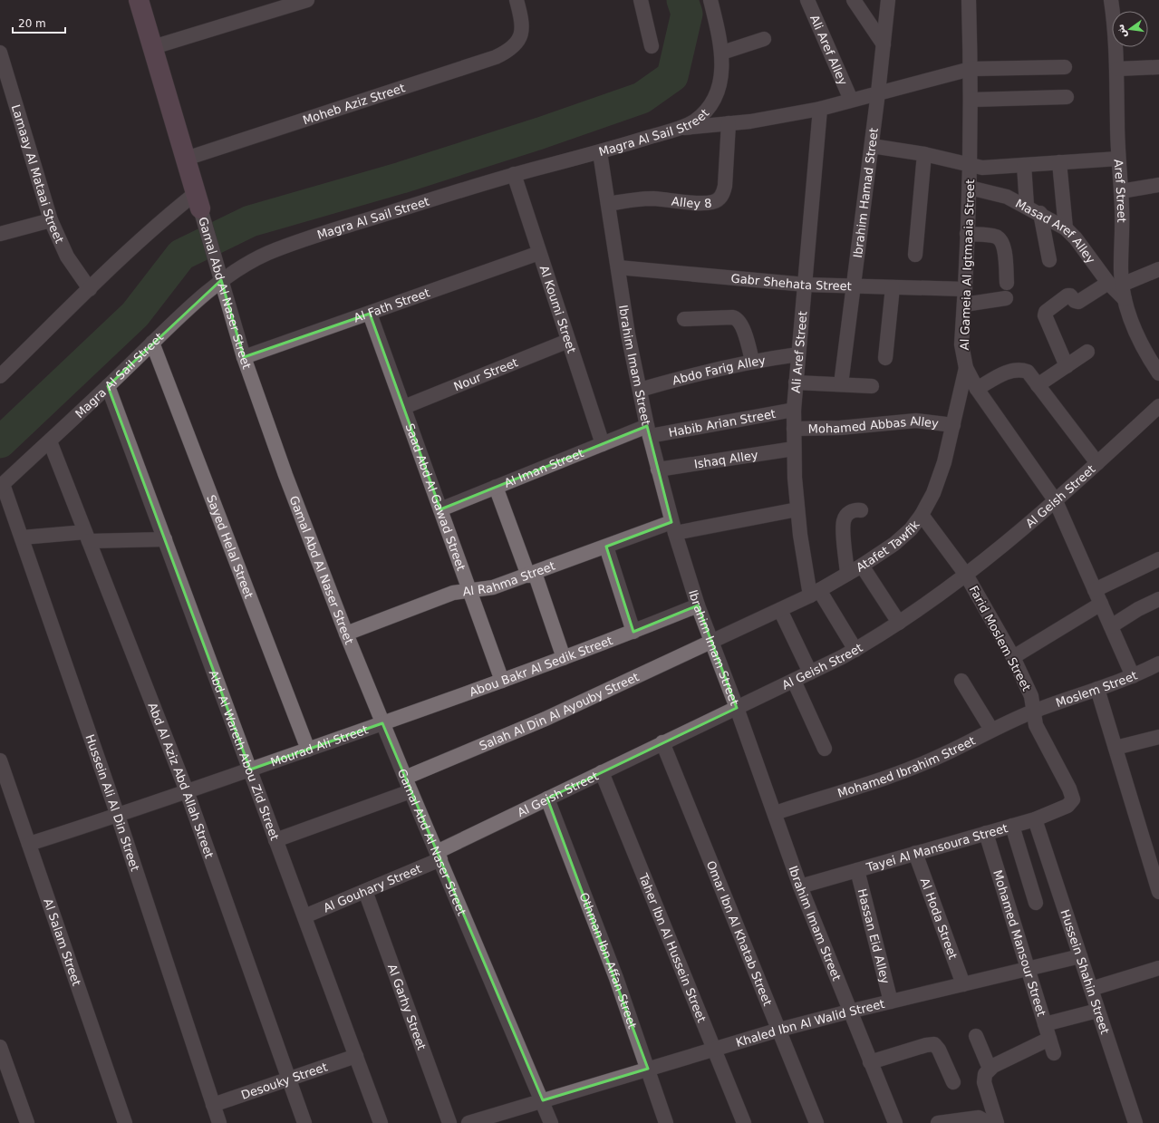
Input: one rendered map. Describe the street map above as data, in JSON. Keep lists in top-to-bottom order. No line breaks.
{"streets":{"street":["Ali Aref Alley","Moheb Aziz Street","Magra Al Sail Street","Lamaay Al Mataai Street","Aref Street","Ibrahim Hamad Street","Alley 8","Masad Aref Alley","Al Gameia Al Igtmaaia Street","Gabr Shehata Street","Gamal Abd Al Naser Street","Al Fath Street","Al Koumi Street","Ali Aref Street","Ibrahim Imam Street","Abdo Farig Alley","Nour Street","Habib Arian Street","Mohamed Abbas Alley","Ishaq Alley","Al Iman Street","Al Geish Street","Saad Abd Al Gawad Street","Atafet Tawfik","Sayed Helal Street","Al Rahma Street","Farid Moslem Street","Abou Bakr Al Sedik Street","Moslem Street","Salah Al Din Al Ayouby Street","Mourad Ali Street","Abd Al Wareth Abou Zid Street","Mohamed Ibrahim Street","Abd Al Aziz Abd Allah Street","Hussein Ali Al Din Street","Tayei Al Mansoura Street","Al Gouhary Street","Al Hoda Street","Omar Ibn Al Khatab Street","Hassan Eid Alley","Al Salam Street","Mohamed Mansour Street","Taher Ibn Al Hussein Street","Othman Ibn Affan Street","Hussein Shahin Street","Al Garhy Street","Khaled Ibn Al Walid Street","Desouky Street"]},"crossings":[["Moheb Aziz Street","Gamal Abd Al Naser Street"],["Magra Al Sail Street","Gamal Abd Al Naser Street"],["Magra Al Sail Street","Al Koumi Street"],["Magra Al Sail Street","Ibrahim Imam Street"],["Magra Al Sail Street","Sayed Helal Street"],["Magra Al Sail Street","Abd Al Wareth Abou Zid Street"],["Magra Al Sail Street","Abd Al Aziz Abd Allah Street"],["Magra Al Sail Street","Hussein Ali Al Din Street"],["Aref Street","Masad Aref Alley"],["Ibrahim Hamad Street","Gabr Shehata Street"],["Alley 8","Ibrahim Imam Street"],["Masad Aref Alley","Al Gameia Al Igtmaaia Street"],["Al Gameia Al Igtmaaia Street","Gabr Shehata Street"],["Al Gameia Al Igtmaaia Street","Al Geish Street"],["Al Gameia Al Igtmaaia Street","Atafet Tawfik"],["Al Gameia Al Igtmaaia Street","Moslem Street"],["Gabr Shehata Street","Ali Aref Street"],["Gabr Shehata Street","Ibrahim Imam Street"],["Gamal Abd Al Naser Street","Al Fath Street"],["Gamal Abd Al Naser Street","Al Geish Street"],["Gamal Abd Al Naser Street","Al Rahma Street"],["Gamal Abd Al Naser Street","Abou Bakr Al Sedik Street"],["Gamal Abd Al Naser Street","Salah Al Din Al Ayouby Street"],["Gamal Abd Al Naser Street","Mourad Ali Street"],["Gamal Abd Al Naser Street","Al Gouhary Street"],["Gamal Abd Al Naser Street","Khaled Ibn Al Walid Street"],["Al Fath Street","Al Koumi Street"],["Al Fath Street","Saad Abd Al Gawad Street"],["Al Koumi Street","Nour Street"],["Al Koumi Street","Al Iman Street"],["Ali Aref Street","Abdo Farig Alley"],["Ali Aref Street","Habib Arian Street"],["Ali Aref Street","Mohamed Abbas Alley"],["Ali Aref Street","Ishaq Alley"],["Ali Aref Street","Al Geish Street"],["Ali Aref Street","Atafet Tawfik"],["Ali Aref Street","Al Rahma Street"],["Ibrahim Imam Street","Abdo Farig Alley"],["Ibrahim Imam Street","Habib Arian Street"],["Ibrahim Imam Street","Ishaq Alley"],["Ibrahim Imam Street","Al Iman Street"],["Ibrahim Imam Street","Al Geish Street"],["Ibrahim Imam Street","Atafet Tawfik"],["Ibrahim Imam Street","Al Rahma Street"],["Ibrahim Imam Street","Abou Bakr Al Sedik Street"],["Ibrahim Imam Street","Salah Al Din Al Ayouby Street"],["Ibrahim Imam Street","Mohamed Ibrahim Street"],["Ibrahim Imam Street","Tayei Al Mansoura Street"],["Ibrahim Imam Street","Khaled Ibn Al Walid Street"],["Nour Street","Saad Abd Al Gawad Street"],["Habib Arian Street","Al Iman Street"],["Mohamed Abbas Alley","Atafet Tawfik"],["Al Iman Street","Saad Abd Al Gawad Street"],["Al Geish Street","Farid Moslem Street"],["Al Geish Street","Al Gouhary Street"],["Al Geish Street","Omar Ibn Al Khatab Street"],["Al Geish Street","Taher Ibn Al Hussein Street"],["Al Geish Street","Othman Ibn Affan Street"],["Saad Abd Al Gawad Street","Al Rahma Street"],["Saad Abd Al Gawad Street","Abou Bakr Al Sedik Street"],["Atafet Tawfik","Farid Moslem Street"],["Atafet Tawfik","Salah Al Din Al Ayouby Street"],["Sayed Helal Street","Mourad Ali Street"],["Farid Moslem Street","Moslem Street"],["Farid Moslem Street","Mohamed Ibrahim Street"],["Farid Moslem Street","Tayei Al Mansoura Street"],["Abou Bakr Al Sedik Street","Mourad Ali Street"],["Moslem Street","Mohamed Ibrahim Street"],["Mourad Ali Street","Abd Al Wareth Abou Zid Street"],["Mourad Ali Street","Abd Al Aziz Abd Allah Street"],["Mourad Ali Street","Hussein Ali Al Din Street"],["Mourad Ali Street","Al Salam Street"],["Abd Al Wareth Abou Zid Street","Al Gouhary Street"],["Abd Al Wareth Abou Zid Street","Desouky Street"],["Abd Al Aziz Abd Allah Street","Desouky Street"],["Hussein Ali Al Din Street","Desouky Street"],["Tayei Al Mansoura Street","Al Hoda Street"],["Tayei Al Mansoura Street","Hassan Eid Alley"],["Tayei Al Mansoura Street","Mohamed Mansour Street"],["Tayei Al Mansoura Street","Hussein Shahin Street"],["Al Gouhary Street","Al Garhy Street"],["Al Hoda Street","Khaled Ibn Al Walid Street"],["Omar Ibn Al Khatab Street","Khaled Ibn Al Walid Street"],["Hassan Eid Alley","Khaled Ibn Al Walid Street"],["Mohamed Mansour Street","Khaled Ibn Al Walid Street"],["Taher Ibn Al Hussein Street","Khaled Ibn Al Walid Street"],["Othman Ibn Affan Street","Khaled Ibn Al Walid Street"],["Hussein Shahin Street","Khaled Ibn Al Walid Street"]],"scale_bar":"20 m","north":"left"}
